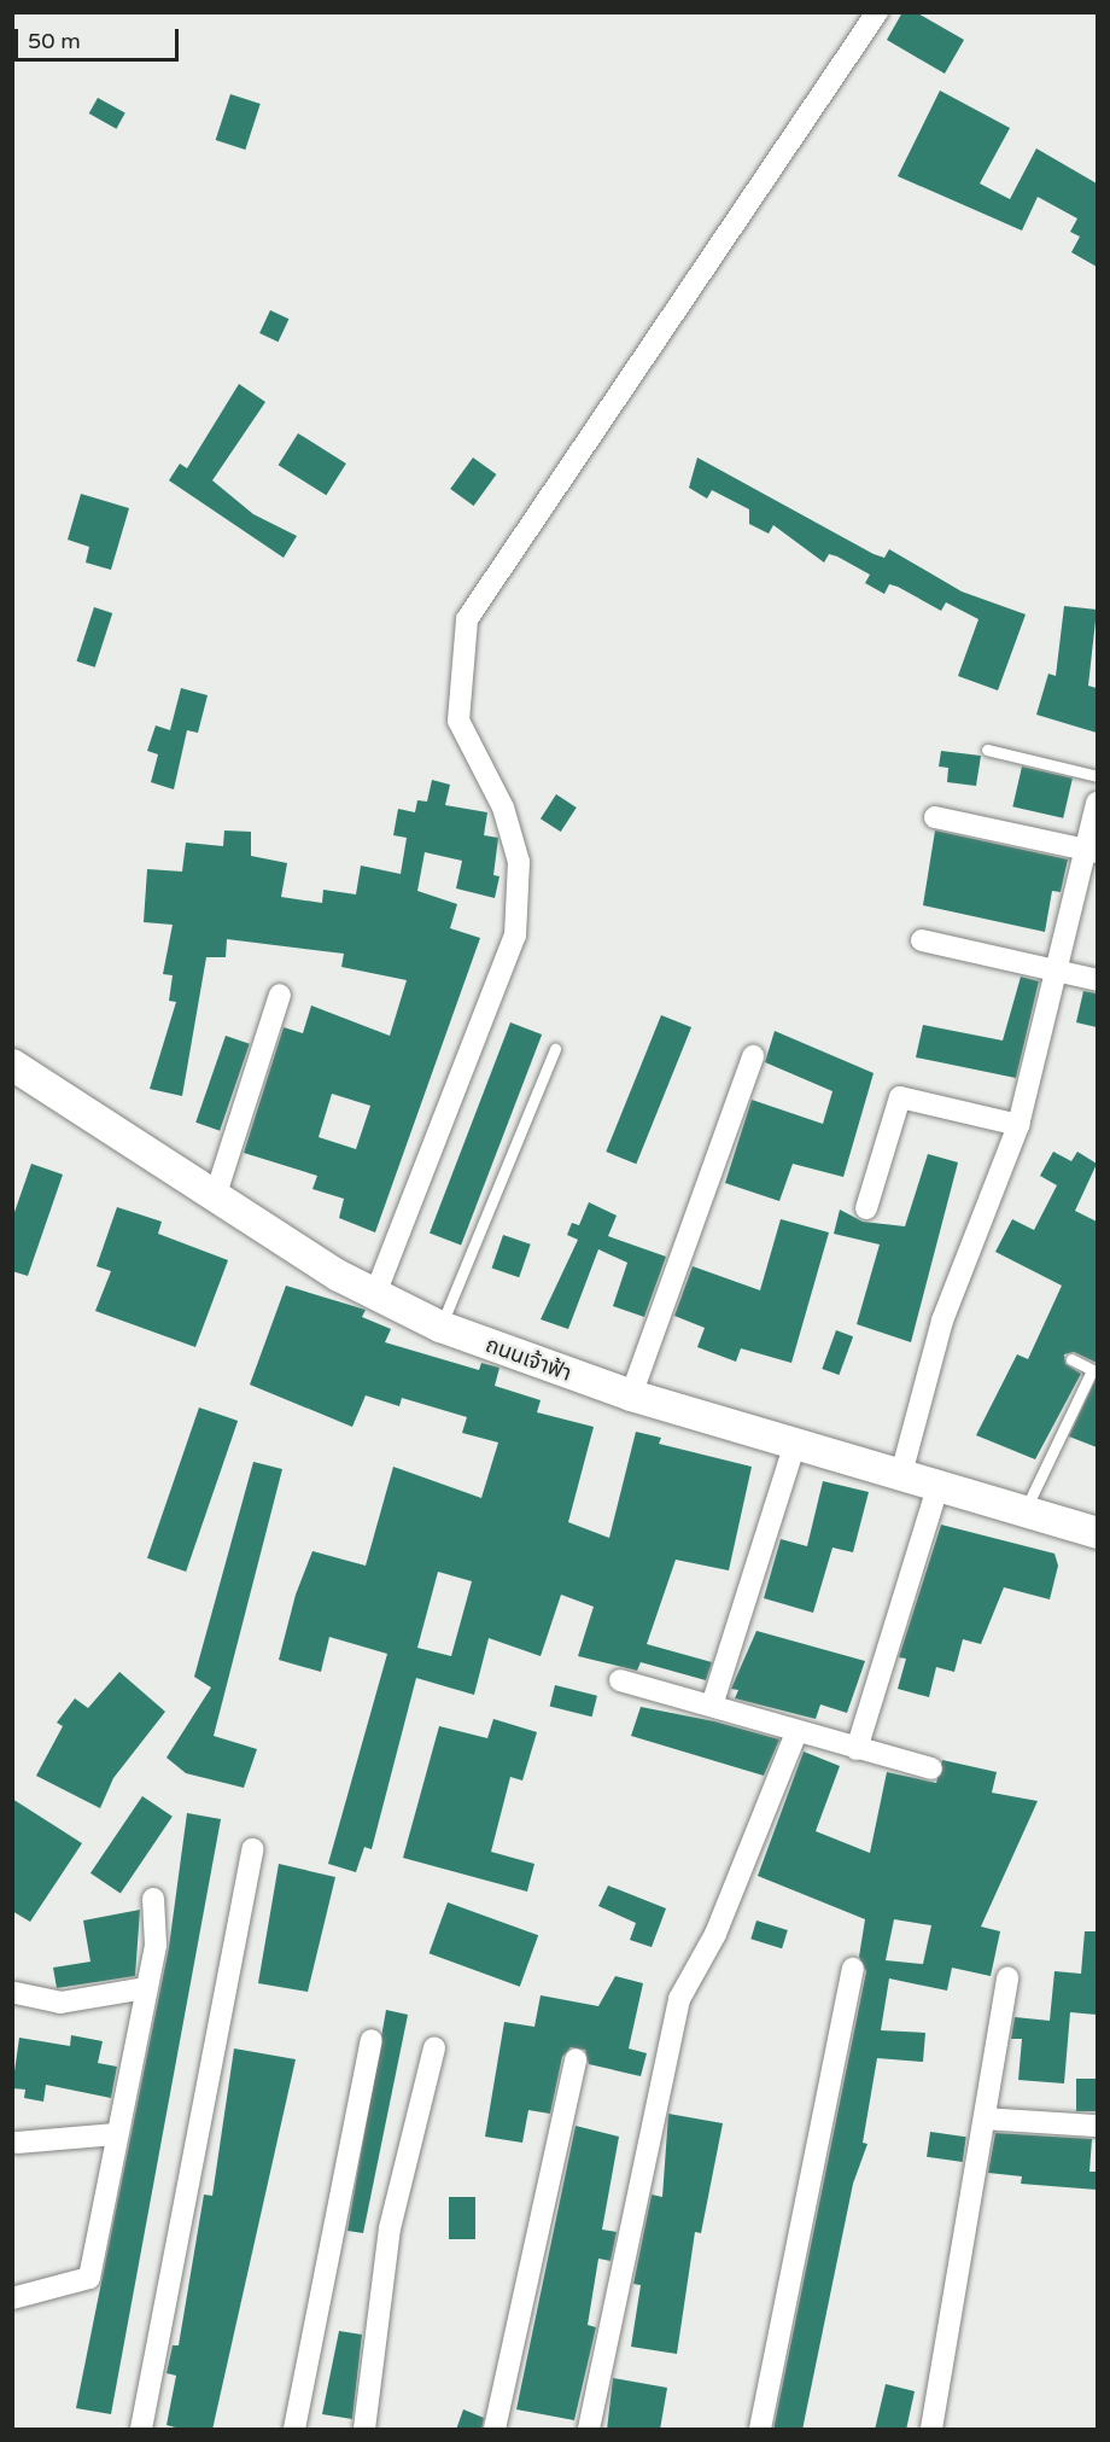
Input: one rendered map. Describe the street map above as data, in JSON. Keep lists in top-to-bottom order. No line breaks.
{"streets":{"main road":["ถนนเจ้าฟ้า"]},"scale_bar":"50 m"}
